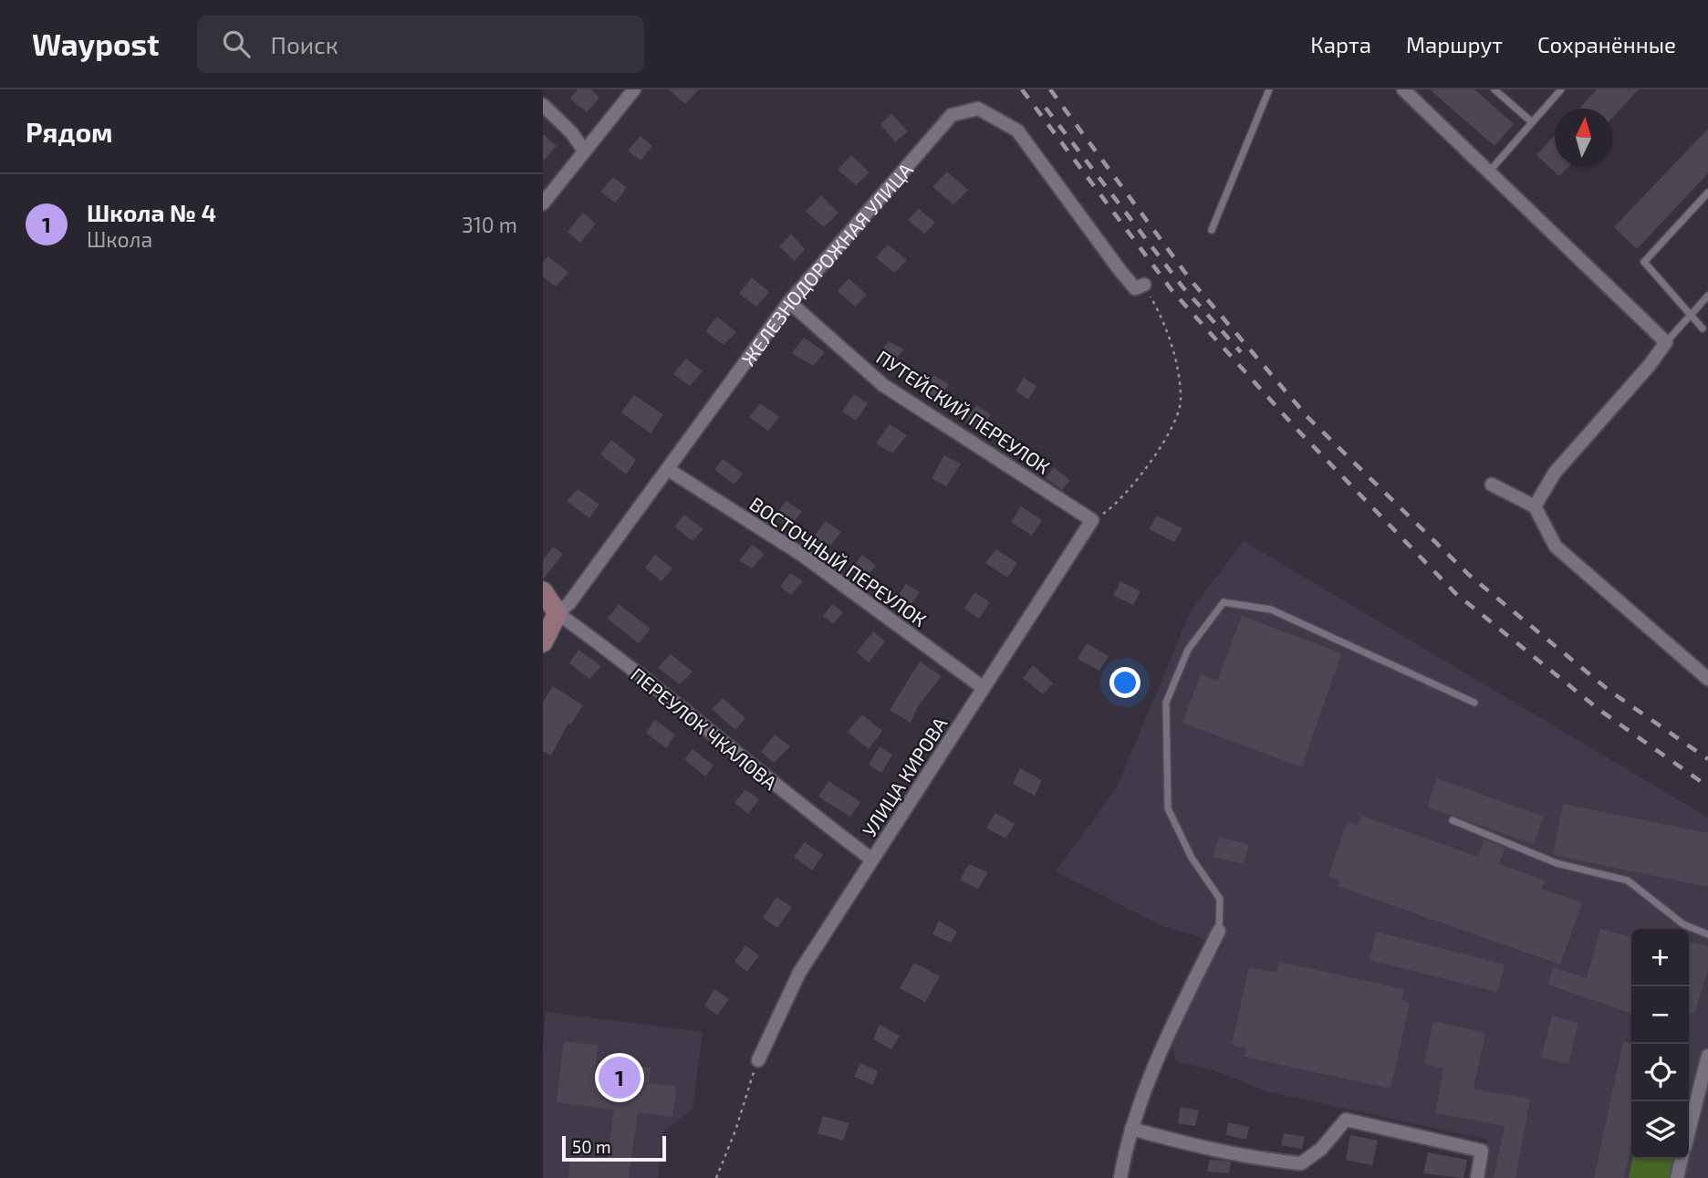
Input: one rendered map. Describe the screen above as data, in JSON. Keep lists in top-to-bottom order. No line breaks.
{"streets":{"street":["ЖЕЛЕЗНОДОРОЖНАЯ УЛИЦА","ПУТЕЙСКИЙ ПЕРЕУЛОК","ВОСТОЧНЫЙ ПЕРЕУЛОК","ПЕРЕУЛОК ЧКАЛОВА","УЛИЦА КИРОВА"]},"crossings":[["ЖЕЛЕЗНОДОРОЖНАЯ УЛИЦА","ПУТЕЙСКИЙ ПЕРЕУЛОК"],["ЖЕЛЕЗНОДОРОЖНАЯ УЛИЦА","ВОСТОЧНЫЙ ПЕРЕУЛОК"],["ЖЕЛЕЗНОДОРОЖНАЯ УЛИЦА","ПЕРЕУЛОК ЧКАЛОВА"],["ПУТЕЙСКИЙ ПЕРЕУЛОК","УЛИЦА КИРОВА"],["ВОСТОЧНЫЙ ПЕРЕУЛОК","УЛИЦА КИРОВА"],["ПЕРЕУЛОК ЧКАЛОВА","УЛИЦА КИРОВА"]],"scale_bar":"50 m","north":"top","page":{"header":"Waypost","search":"Поиск","nav":["Карта","Маршрут","Сохранённые"],"heading":"Рядом","list":[{"mark":"1","name":"Школа № 4","note":"Школа","value":"310 m"}],"map_buttons":["+","−"],"pins":"1","scale":"50 m"}}
